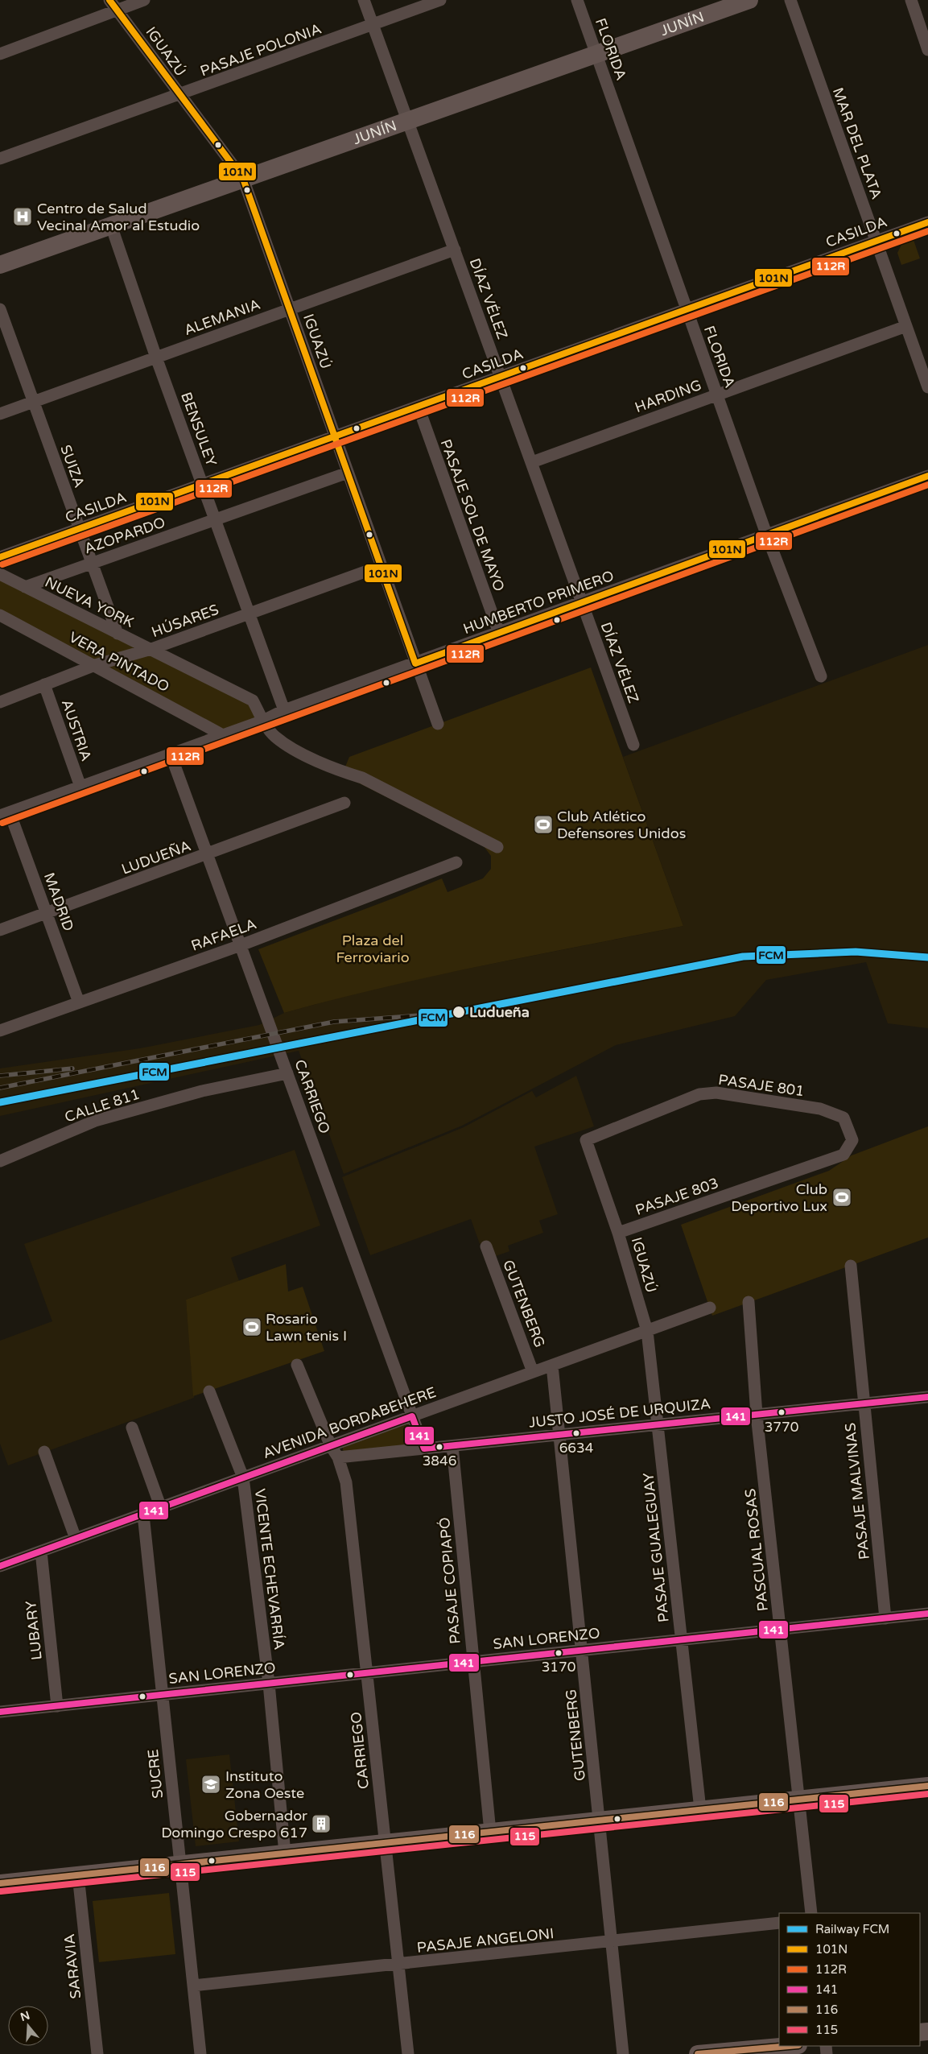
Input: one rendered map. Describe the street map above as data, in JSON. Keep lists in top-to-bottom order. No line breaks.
{"streets":{"main road":["JUNÍN"],"street":["FLORIDA","PASAJE POLONIA","IGUAZÚ","MAR DEL PLATA","CASILDA","DÍAZ VÉLEZ","ALEMANIA","HARDING","BENSULEY","SUIZA","PASAJE SOL DE MAYO","AZOPARDO","NUEVA YORK","HUMBERTO PRIMERO","HÚSARES","VERA PINTADO","AUSTRIA","LUDUEÑA","MADRID","RAFAELA","PASAJE 801","CARRIEGO","CALLE 811","PASAJE 803","GUTENBERG","JUSTO JOSÉ DE URQUIZA","AVENIDA BORDABEHERE","PASAJE MALVINAS","PASAJE GUALEGUAY","PASCUAL ROSAS","VICENTE ECHEVARRÍA","PASAJE COPIAPÓ","LUBARY","SAN LORENZO","SUCRE","PASAJE ANGELONI","SARAVIA"]},"crossings":[["JUNÍN","FLORIDA"],["JUNÍN","IGUAZÚ"],["JUNÍN","DÍAZ VÉLEZ"],["JUNÍN","BENSULEY"],["FLORIDA","CASILDA"],["FLORIDA","HARDING"],["FLORIDA","HUMBERTO PRIMERO"],["PASAJE POLONIA","IGUAZÚ"],["PASAJE POLONIA","DÍAZ VÉLEZ"],["IGUAZÚ","CASILDA"],["IGUAZÚ","ALEMANIA"],["IGUAZÚ","AZOPARDO"],["IGUAZÚ","HUMBERTO PRIMERO"],["IGUAZÚ","HÚSARES"],["IGUAZÚ","PASAJE 801"],["IGUAZÚ","PASAJE 803"],["IGUAZÚ","AVENIDA BORDABEHERE"],["IGUAZÚ","PASAJE GUALEGUAY"],["MAR DEL PLATA","CASILDA"],["MAR DEL PLATA","HARDING"],["CASILDA","DÍAZ VÉLEZ"],["CASILDA","BENSULEY"],["CASILDA","SUIZA"],["CASILDA","PASAJE SOL DE MAYO"],["DÍAZ VÉLEZ","ALEMANIA"],["DÍAZ VÉLEZ","HARDING"],["DÍAZ VÉLEZ","HUMBERTO PRIMERO"],["ALEMANIA","BENSULEY"],["ALEMANIA","SUIZA"],["BENSULEY","AZOPARDO"],["BENSULEY","HUMBERTO PRIMERO"],["BENSULEY","HÚSARES"],["SUIZA","AZOPARDO"],["SUIZA","NUEVA YORK"],["PASAJE SOL DE MAYO","HUMBERTO PRIMERO"],["AZOPARDO","NUEVA YORK"],["NUEVA YORK","HUMBERTO PRIMERO"],["NUEVA YORK","HÚSARES"],["HUMBERTO PRIMERO","VERA PINTADO"],["HUMBERTO PRIMERO","AUSTRIA"],["HUMBERTO PRIMERO","MADRID"],["HUMBERTO PRIMERO","CARRIEGO"],["HÚSARES","VERA PINTADO"],["HÚSARES","AUSTRIA"],["LUDUEÑA","MADRID"],["LUDUEÑA","CARRIEGO"],["MADRID","RAFAELA"],["RAFAELA","CARRIEGO"],["PASAJE 801","PASAJE 803"],["CARRIEGO","CALLE 811"],["CARRIEGO","JUSTO JOSÉ DE URQUIZA"],["CARRIEGO","AVENIDA BORDABEHERE"],["CARRIEGO","SAN LORENZO"],["CARRIEGO","PASAJE ANGELONI"],["GUTENBERG","JUSTO JOSÉ DE URQUIZA"],["GUTENBERG","AVENIDA BORDABEHERE"],["GUTENBERG","SAN LORENZO"],["GUTENBERG","PASAJE ANGELONI"],["JUSTO JOSÉ DE URQUIZA","PASAJE MALVINAS"],["JUSTO JOSÉ DE URQUIZA","PASAJE GUALEGUAY"],["JUSTO JOSÉ DE URQUIZA","PASCUAL ROSAS"],["JUSTO JOSÉ DE URQUIZA","PASAJE COPIAPÓ"],["AVENIDA BORDABEHERE","PASAJE GUALEGUAY"],["AVENIDA BORDABEHERE","VICENTE ECHEVARRÍA"],["AVENIDA BORDABEHERE","LUBARY"],["AVENIDA BORDABEHERE","SUCRE"],["PASAJE MALVINAS","SAN LORENZO"],["PASAJE GUALEGUAY","SAN LORENZO"],["PASCUAL ROSAS","SAN LORENZO"],["VICENTE ECHEVARRÍA","SAN LORENZO"],["PASAJE COPIAPÓ","SAN LORENZO"],["LUBARY","SAN LORENZO"],["SAN LORENZO","SUCRE"],["SUCRE","PASAJE ANGELONI"]],"parks":["Plaza del Ferroviario"],"places":{"hospital":["Centro de Salud Vecinal Amor al Estudio"],"sports":["Club Atlético Defensores Unidos","Club Deportivo Lux","Rosario Lawn tenis I"],"other":["Ludueña","3770","6634","3846","3170"],"school or university":["Instituto Zona Oeste"],"building":["Gobernador Domingo Crespo 617"]},"lines":["transit line 101N","transit line 112R","rail line FCM","transit line 141","transit line 116","transit line 115"],"legend":["Railway FCM","101N","112R","141","116","115"],"north":"top"}
